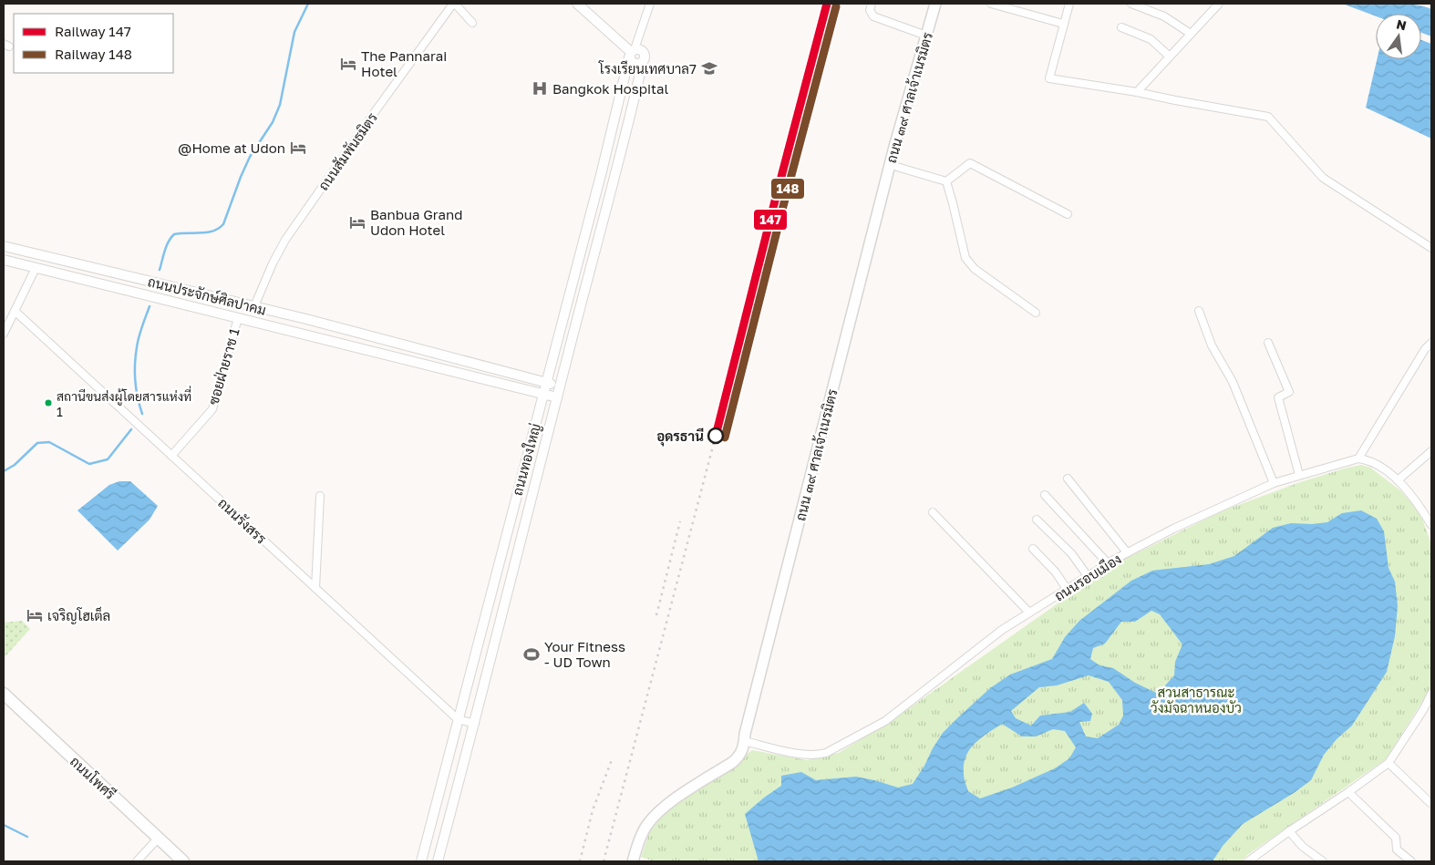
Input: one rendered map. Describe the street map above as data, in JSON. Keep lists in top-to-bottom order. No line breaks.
{"streets":{"main road":["ถนน ๓๙ ศาลเจ้าเนรมิตร","ถนนโพศรี"],"street":["ถนนสัมพันธมิตร","ถนนประจักษ์ศิลปาคม","ซอยฝ่ายราช 1","ถนนทองใหญ่","ถนนรังสรร","ถนนรอบเมือง"]},"crossings":[["ถนน ๓๙ ศาลเจ้าเนรมิตร","ถนนรอบเมือง"],["ถนนสัมพันธมิตร","ถนนประจักษ์ศิลปาคม"],["ถนนประจักษ์ศิลปาคม","ซอยฝ่ายราช 1"],["ถนนประจักษ์ศิลปาคม","ถนนทองใหญ่"],["ซอยฝ่ายราช 1","ถนนรังสรร"],["ถนนทองใหญ่","ถนนรังสรร"]],"parks":["สวนสาธารณะ วังมัจฉาหนองบัว"],"places":{"hotel":["The Pannarai Hotel","@Home at Udon","Banbua Grand Udon Hotel","เจริญโฮเต็ล"],"school or university":["โรงเรียนเทศบาล7"],"hospital":["Bangkok Hospital"],"other":["สถานีขนส่งผู้โดยสารแห่งที่ 1","อุดรธานี"],"sports":["Your Fitness - UD Town"]},"lines":["rail line 147","rail line 148"],"legend":["Railway 147","Railway 148"],"north":"top"}
